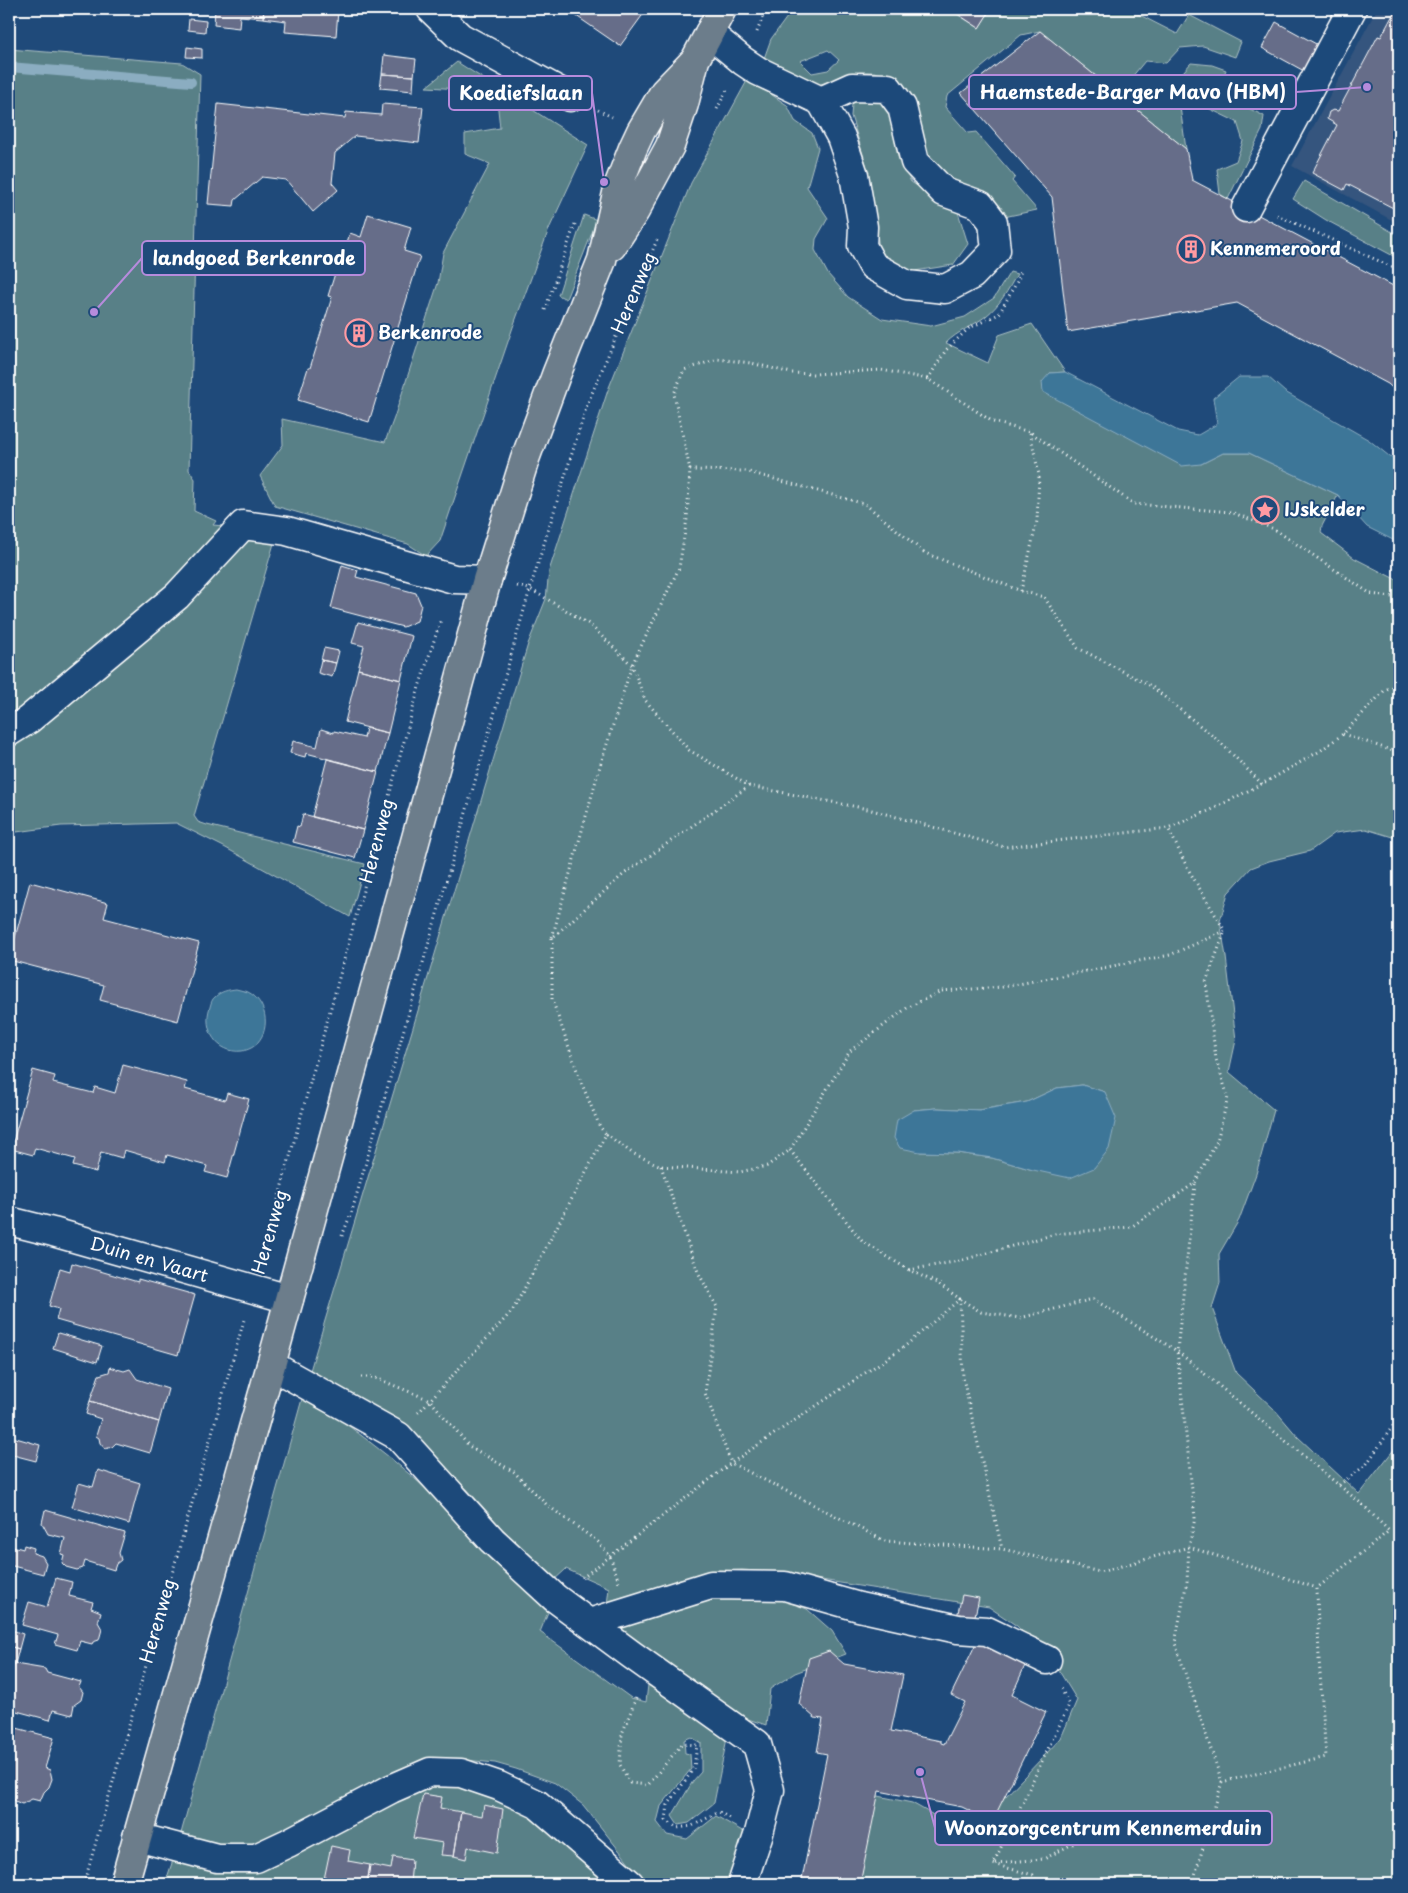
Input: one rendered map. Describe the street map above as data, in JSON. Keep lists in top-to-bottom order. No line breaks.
{"streets":{"main road":["Herenweg"],"street":["Duin en Vaart"]},"crossings":[["Herenweg","Duin en Vaart"]],"places":{"other":["Haemstede-Barger Mavo (HBM)","Koediefslaan","landgoed Berkenrode","Woonzorgcentrum Kennemerduin"],"building":["Kennemeroord","Berkenrode"],"place":["IJskelder"]}}
